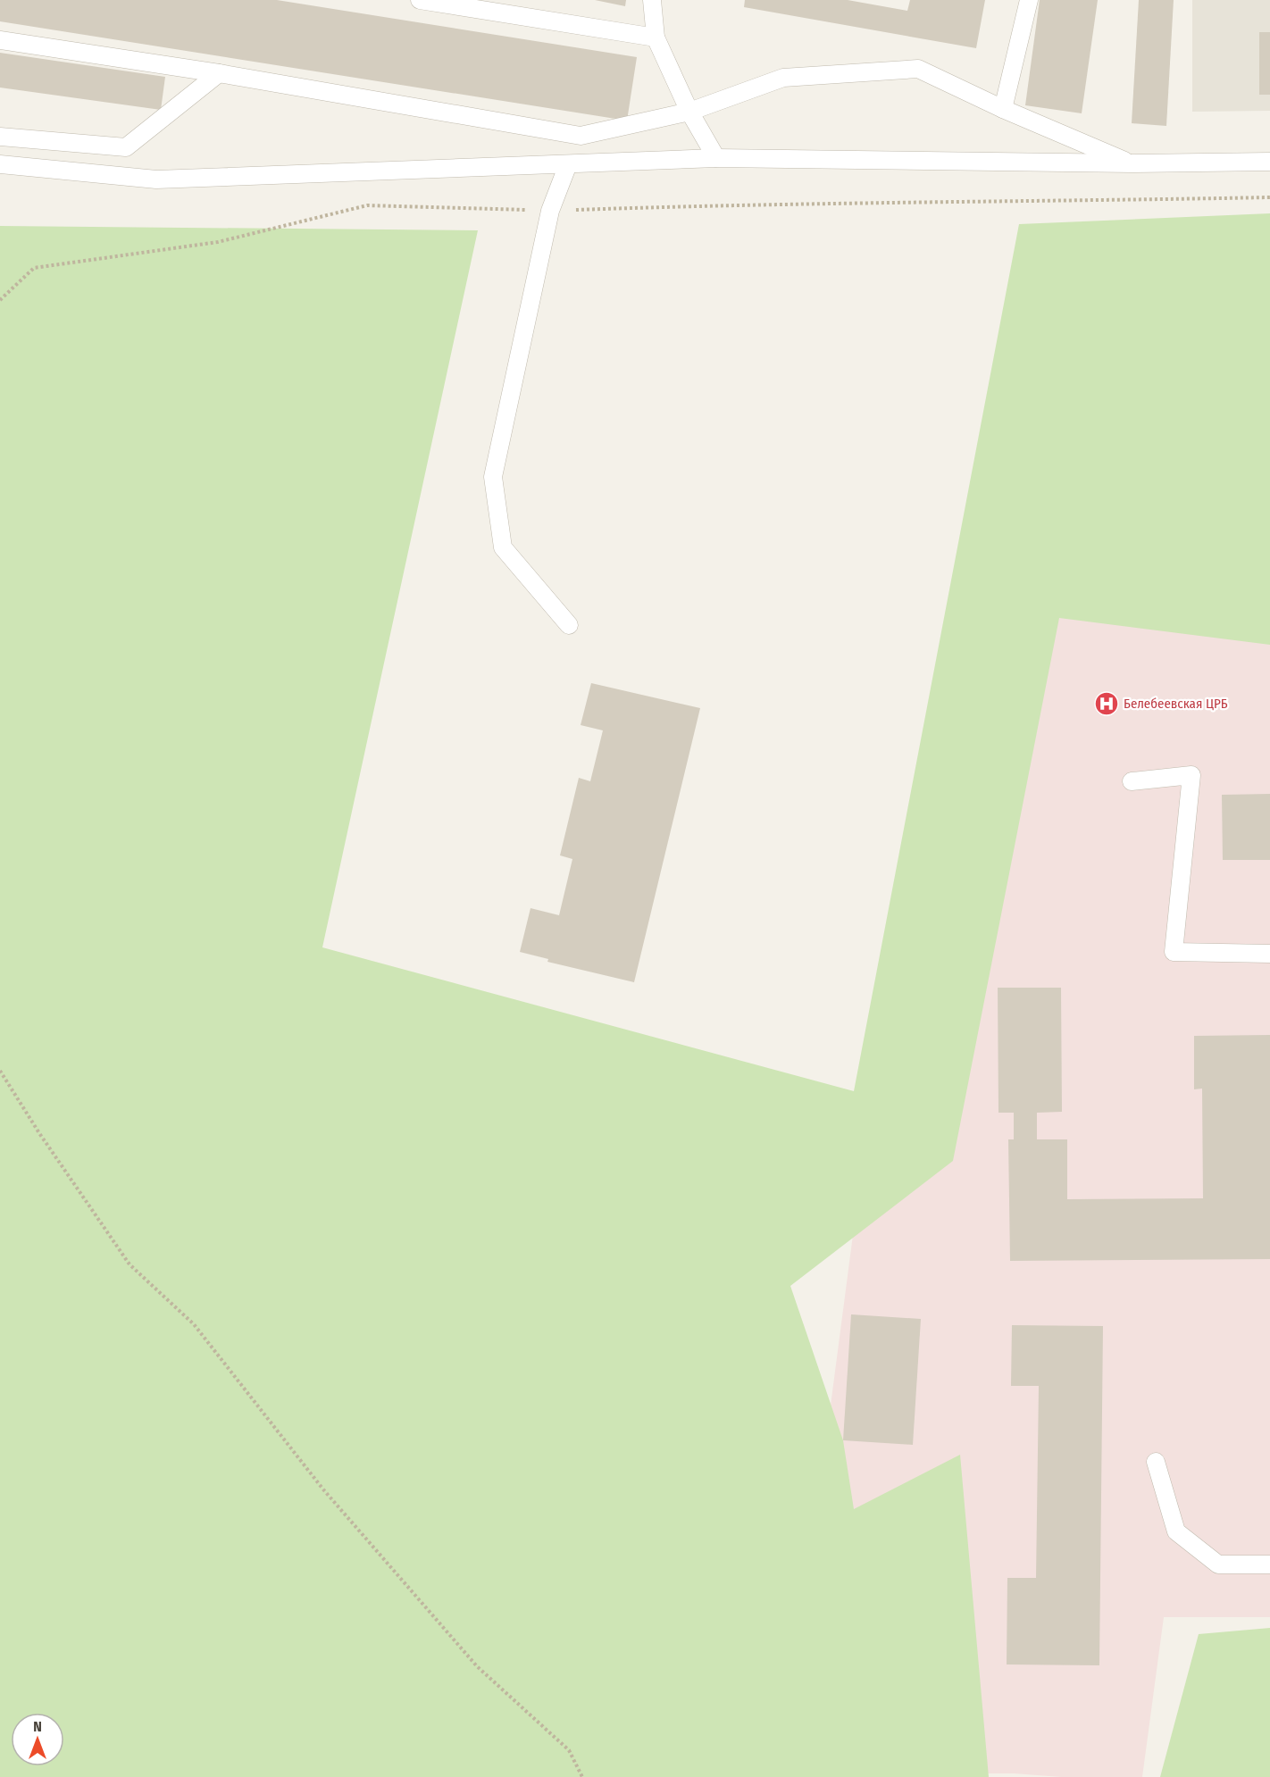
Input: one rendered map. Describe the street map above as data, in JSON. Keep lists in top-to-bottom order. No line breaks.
{"places":{"hospital":["Белебеевская ЦРБ"]},"north":"top"}
